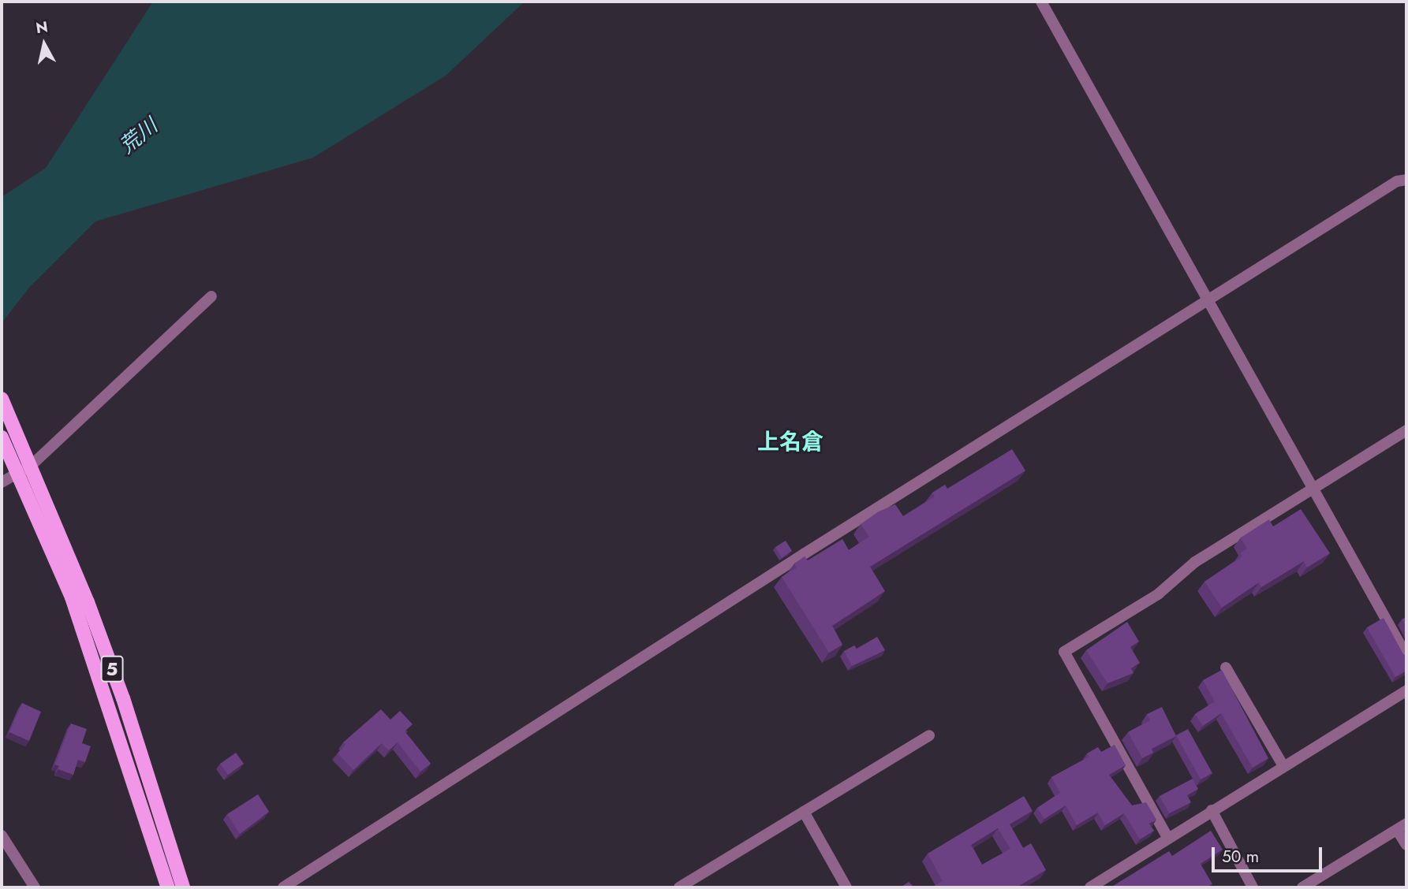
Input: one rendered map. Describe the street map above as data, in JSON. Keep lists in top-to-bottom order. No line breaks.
{"streets":{"main road":["5"]},"districts":["上名倉"],"water":["荒川"],"scale_bar":"50 m","north":"top"}
